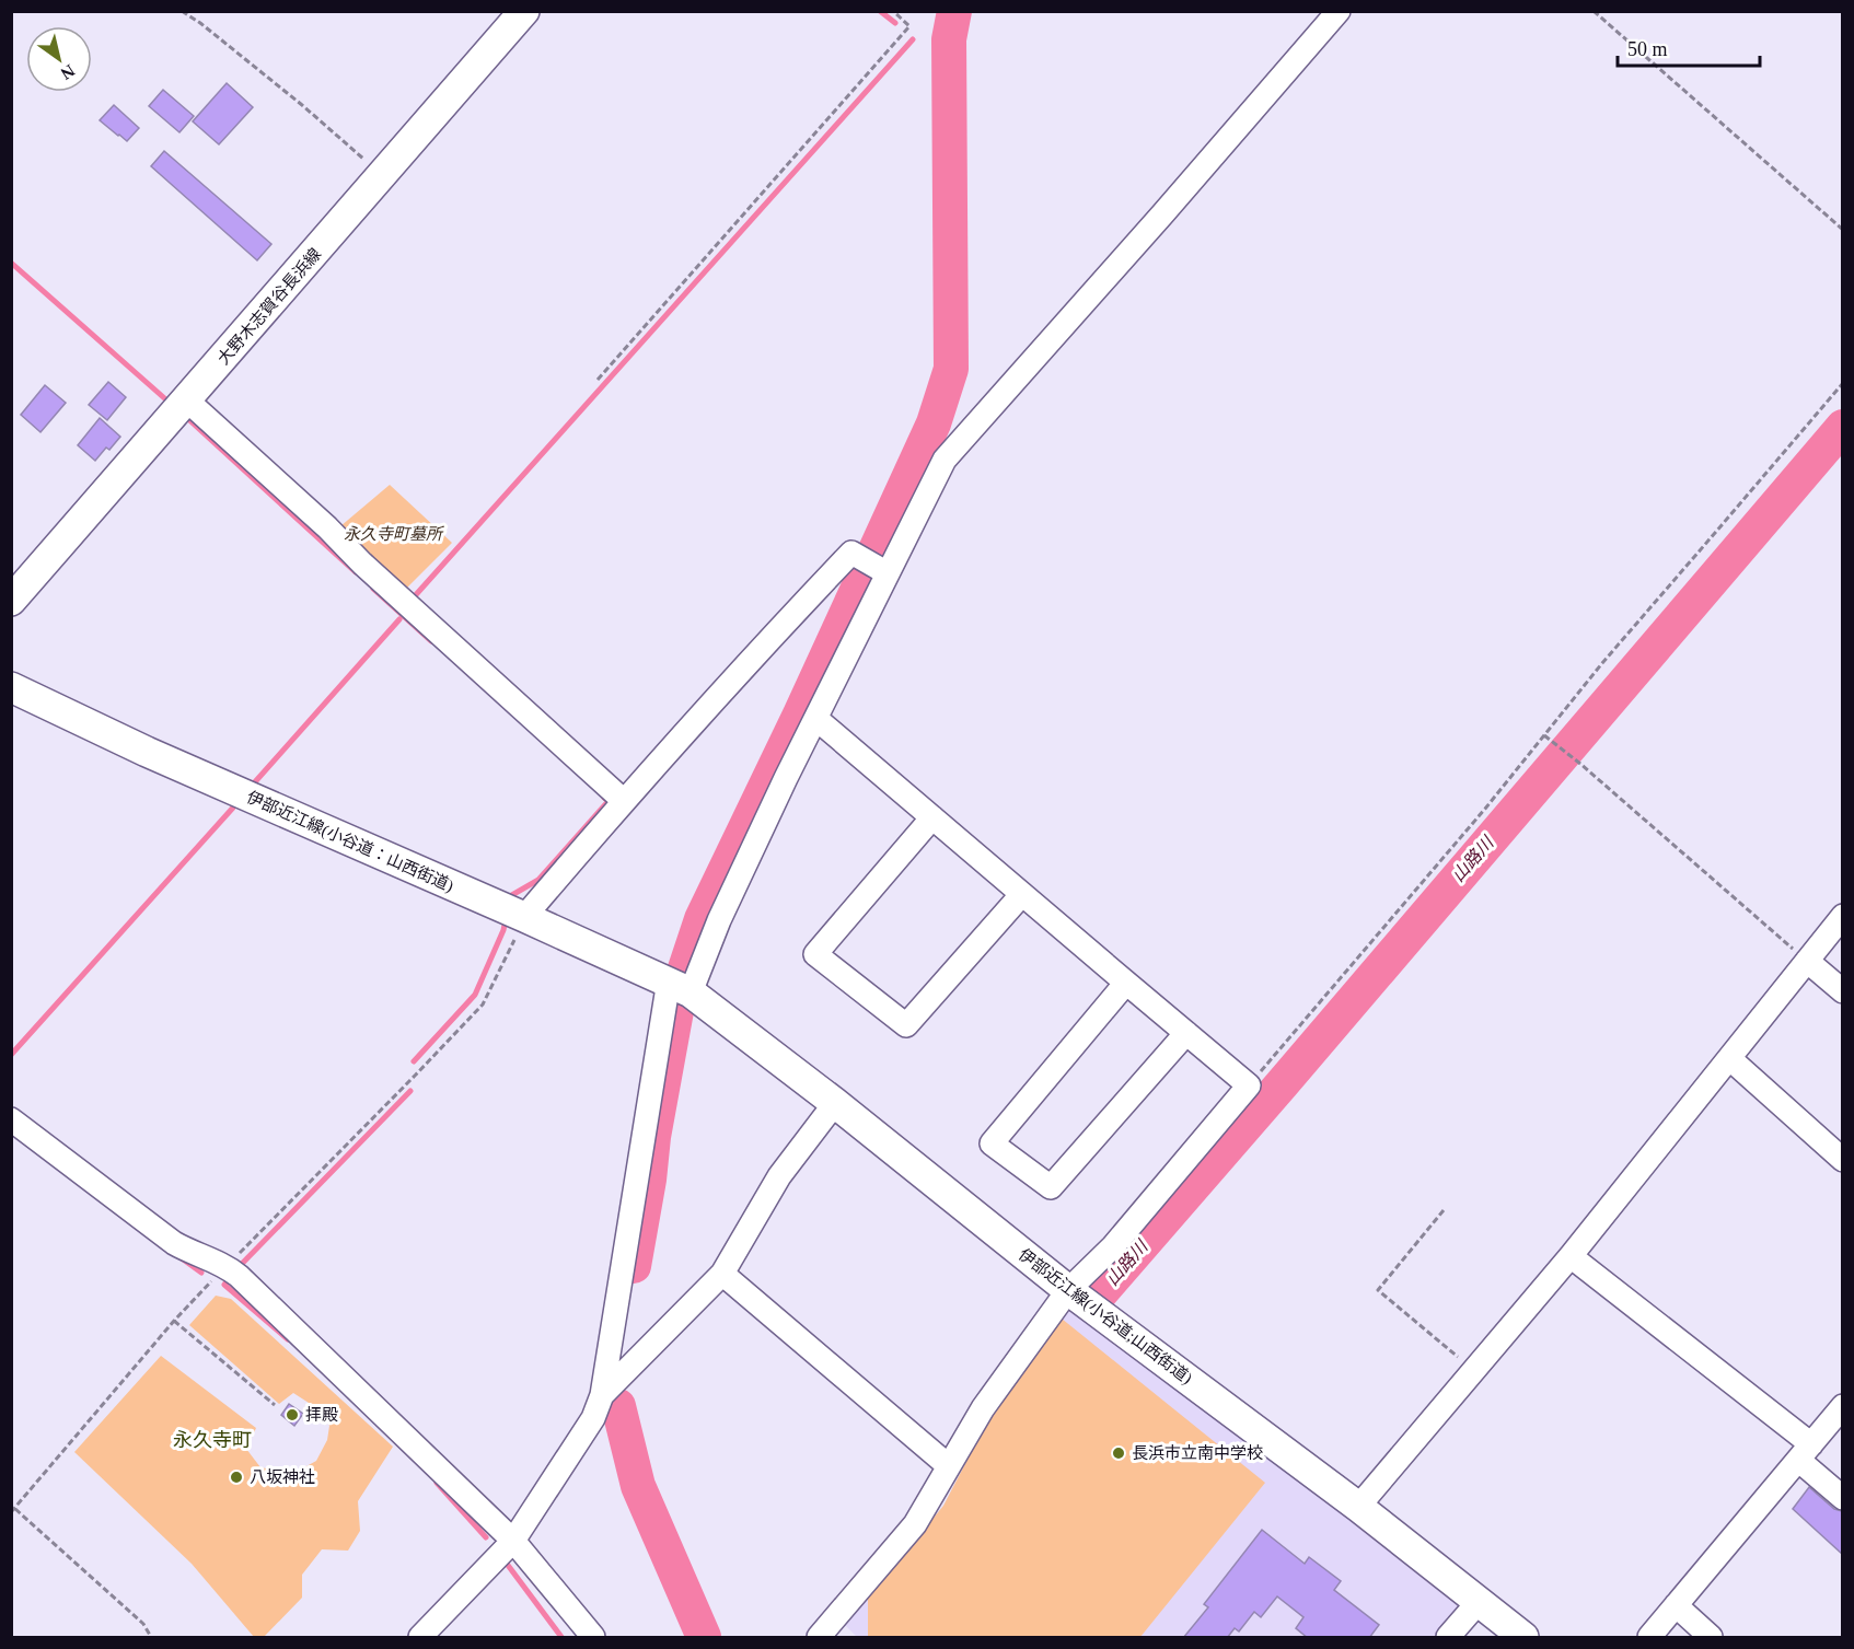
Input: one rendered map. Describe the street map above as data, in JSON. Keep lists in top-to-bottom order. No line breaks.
{"streets":{"main road":["大野木志賀谷長浜線","伊部近江線(小谷道：山西街道)","伊部近江線(小谷道;山西街道)"]},"crossings":[["伊部近江線(小谷道：山西街道)","伊部近江線(小谷道;山西街道)"]],"districts":["永久寺町"],"water":["山路川"],"parks":["永久寺町墓所"],"places":["拝殿","長浜市立南中学校","八坂神社"],"scale_bar":"50 m","north":"bottom right"}
